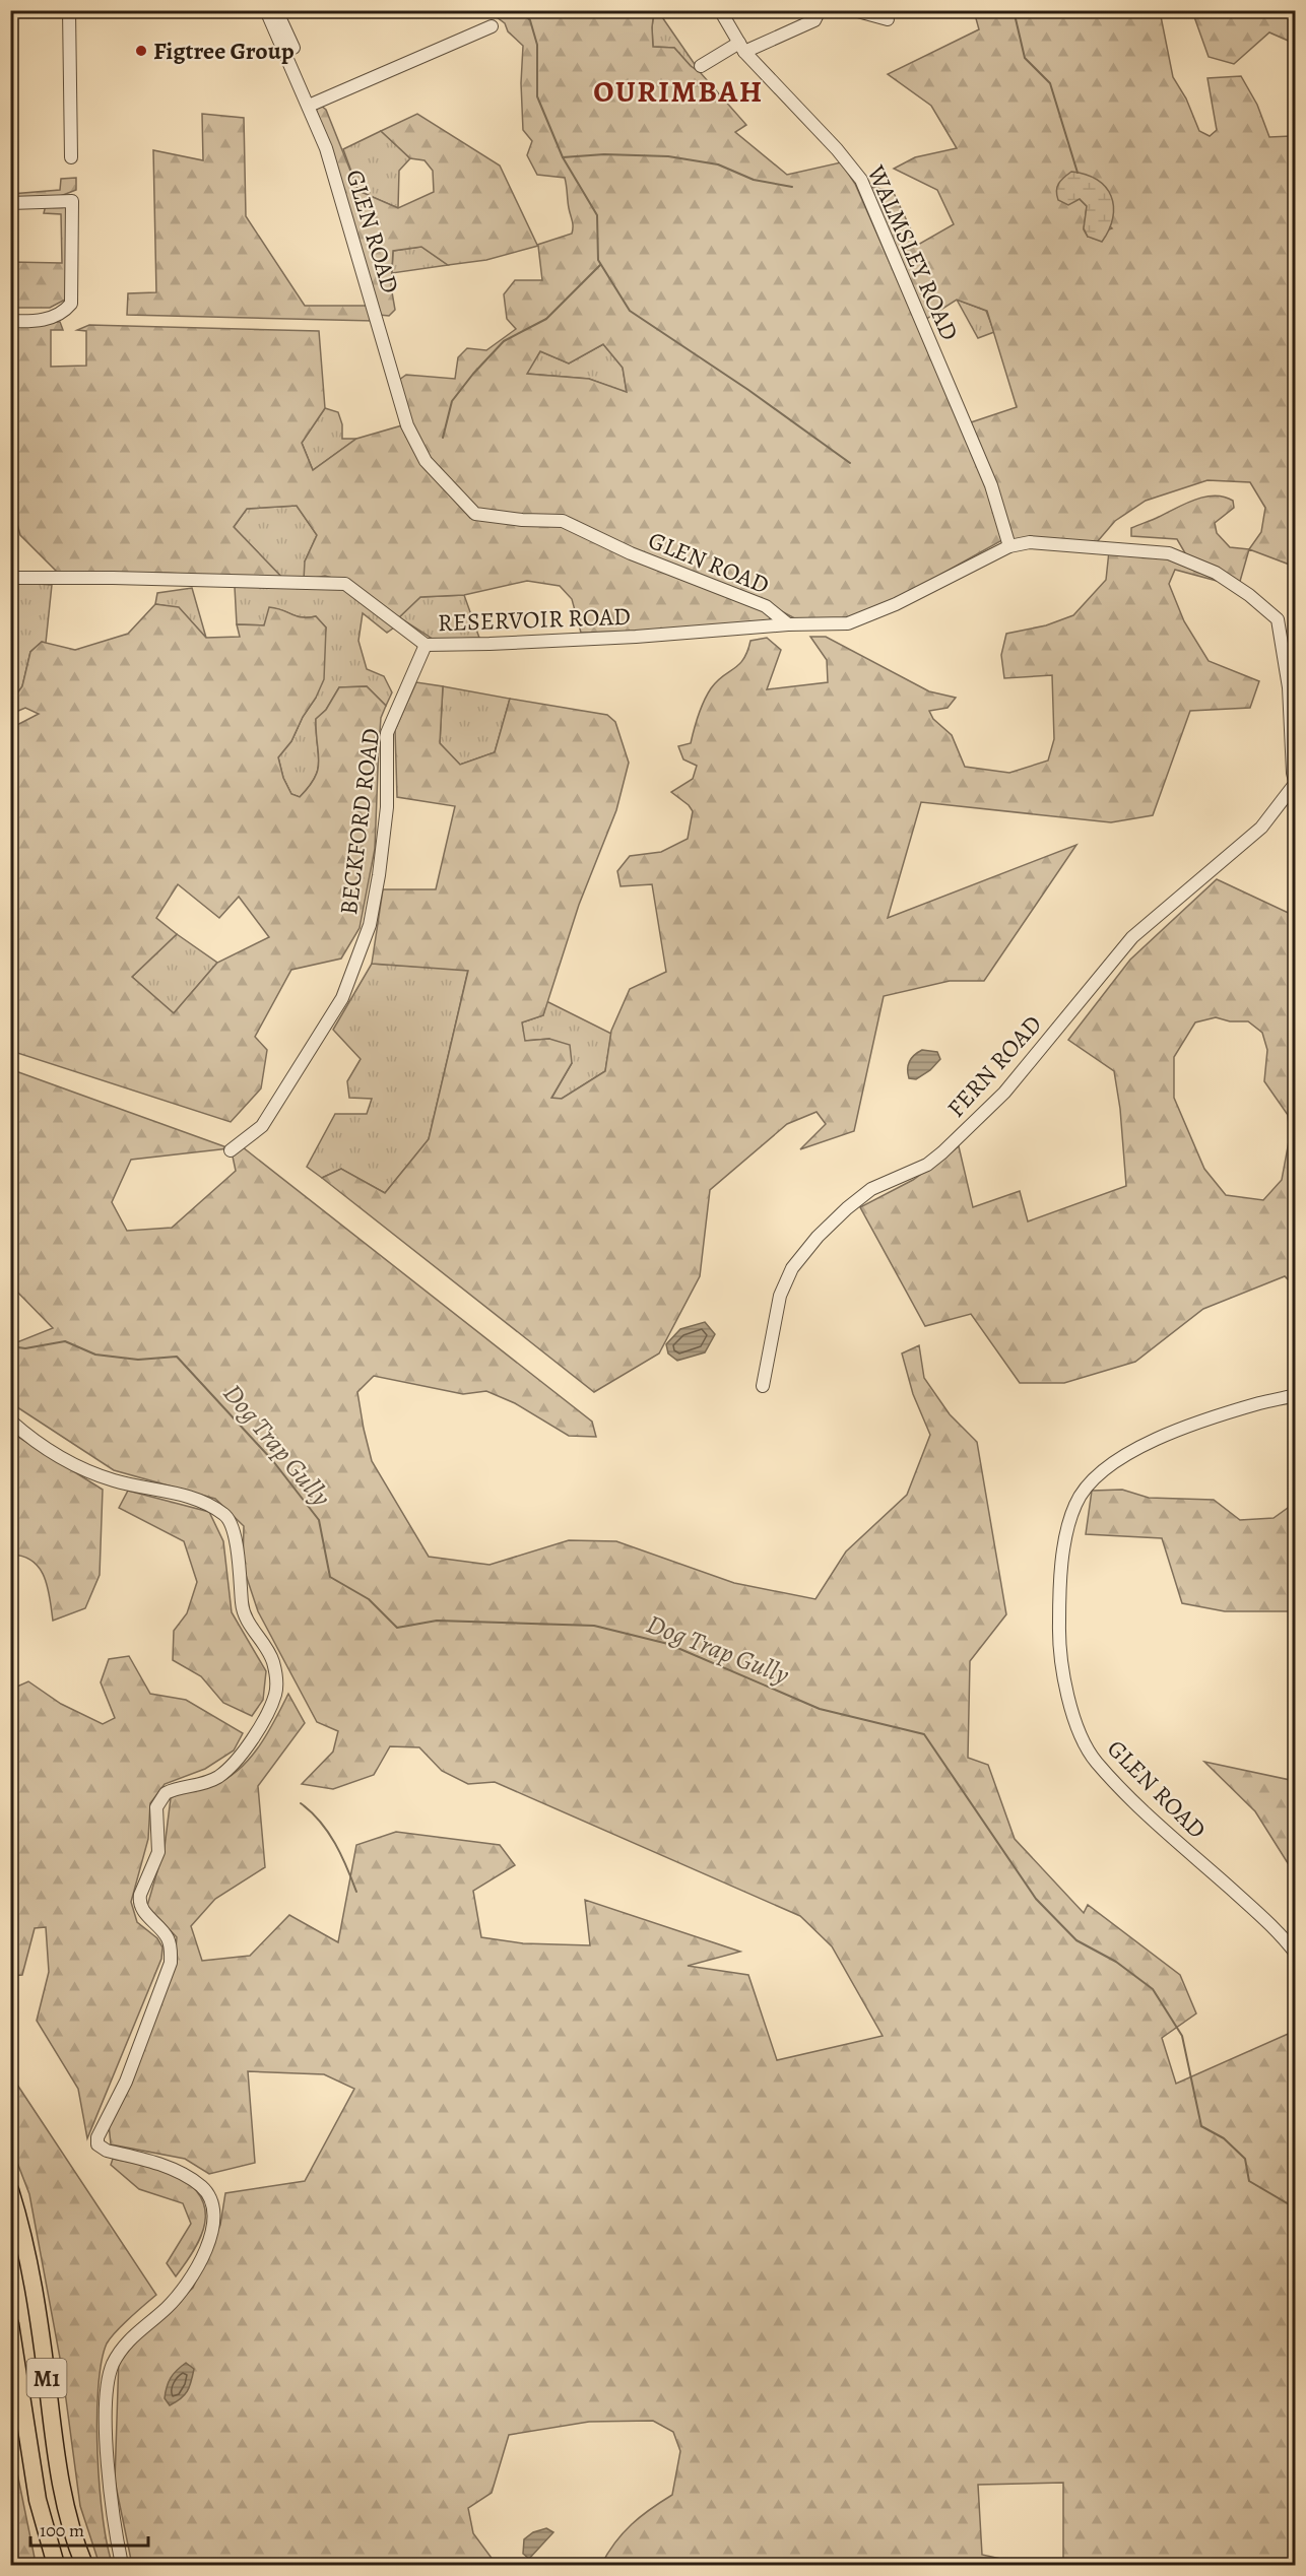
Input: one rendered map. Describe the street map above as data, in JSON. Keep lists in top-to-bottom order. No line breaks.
{"streets":{"highway":["M1"],"street":["GLEN ROAD","WALMSLEY ROAD","RESERVOIR ROAD","BECKFORD ROAD","FERN ROAD"]},"crossings":[["GLEN ROAD","WALMSLEY ROAD"],["GLEN ROAD","RESERVOIR ROAD"],["GLEN ROAD","FERN ROAD"],["RESERVOIR ROAD","BECKFORD ROAD"]],"districts":["OURIMBAH"],"water":["Dog Trap Gully"],"places":["Figtree Group"],"scale_bar":"100 m"}
